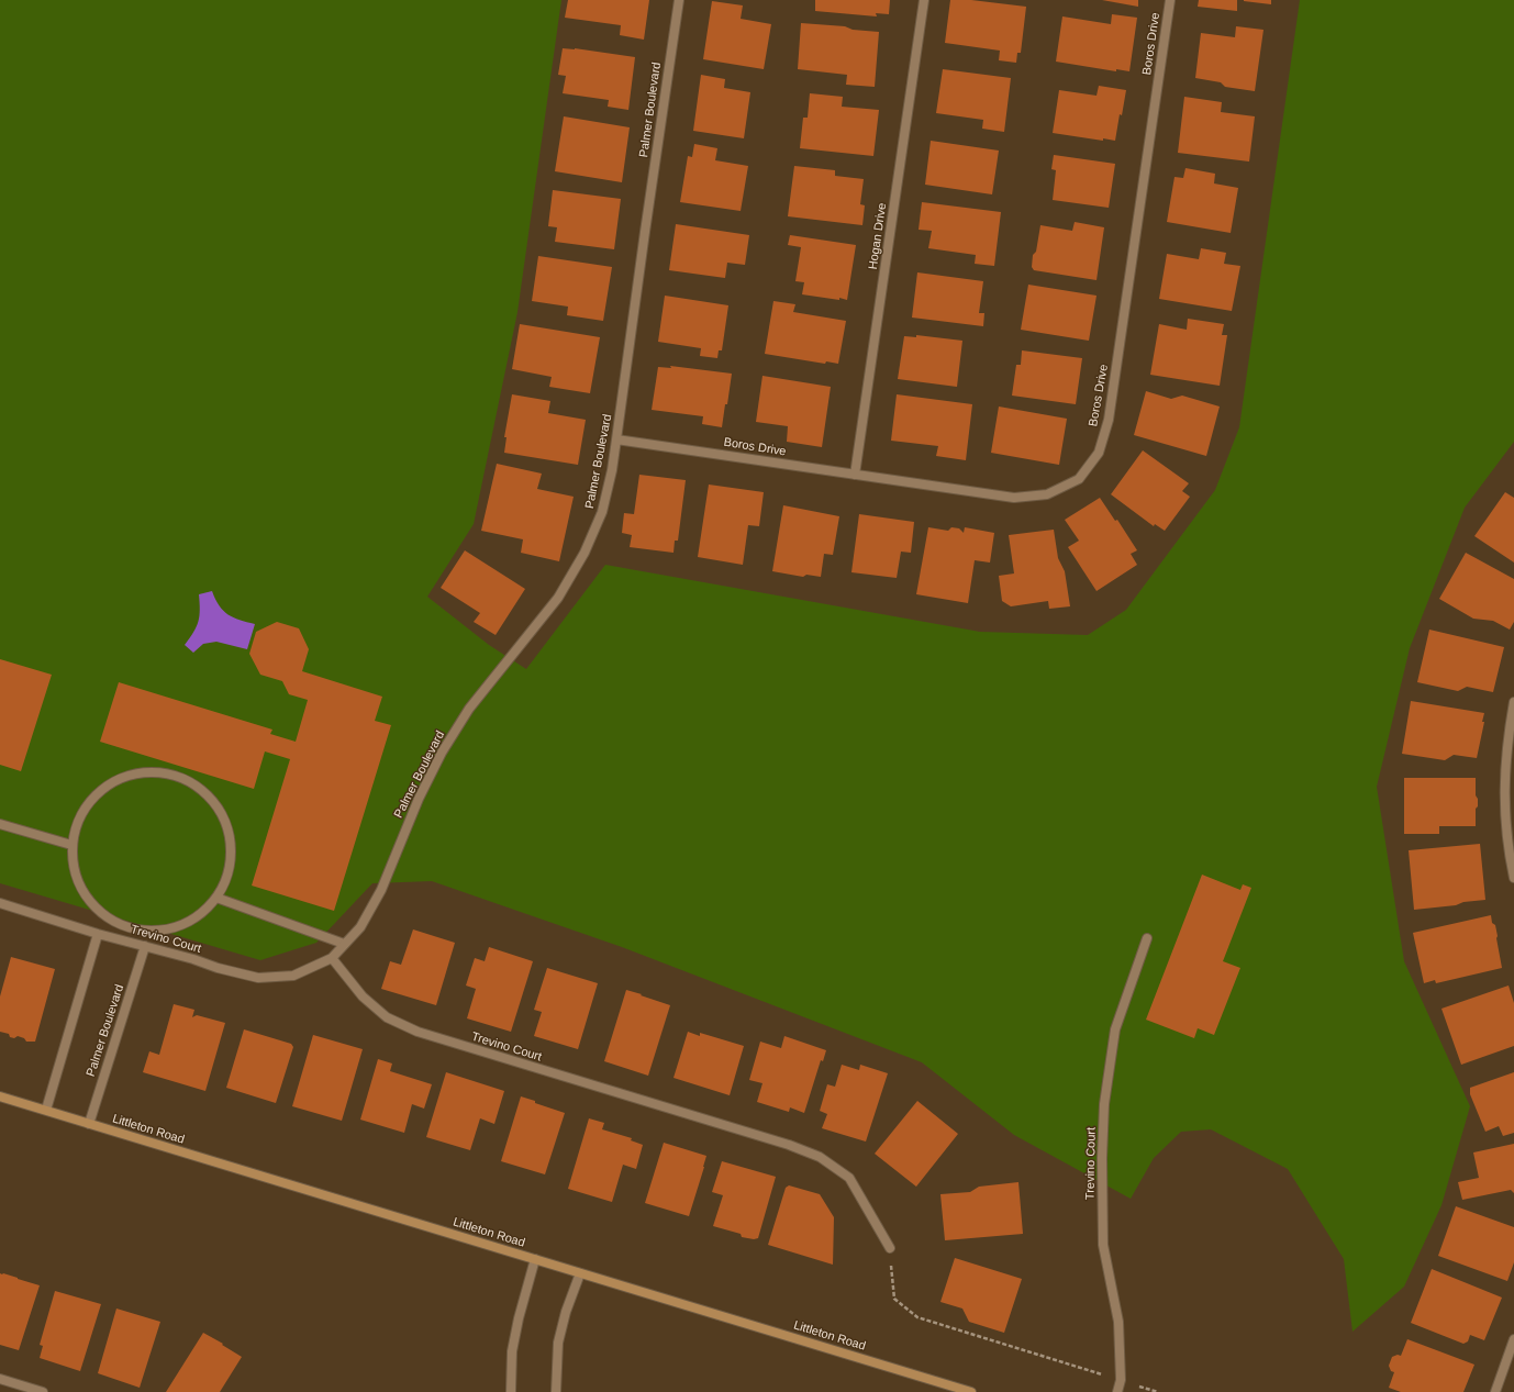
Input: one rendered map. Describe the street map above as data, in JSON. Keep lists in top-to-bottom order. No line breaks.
{"streets":{"street":["Boros Drive","Palmer Boulevard","Hogan Drive","Trevino Court","Littleton Road"]},"crossings":[["Boros Drive","Palmer Boulevard"],["Boros Drive","Hogan Drive"],["Palmer Boulevard","Trevino Court"],["Palmer Boulevard","Littleton Road"]]}
